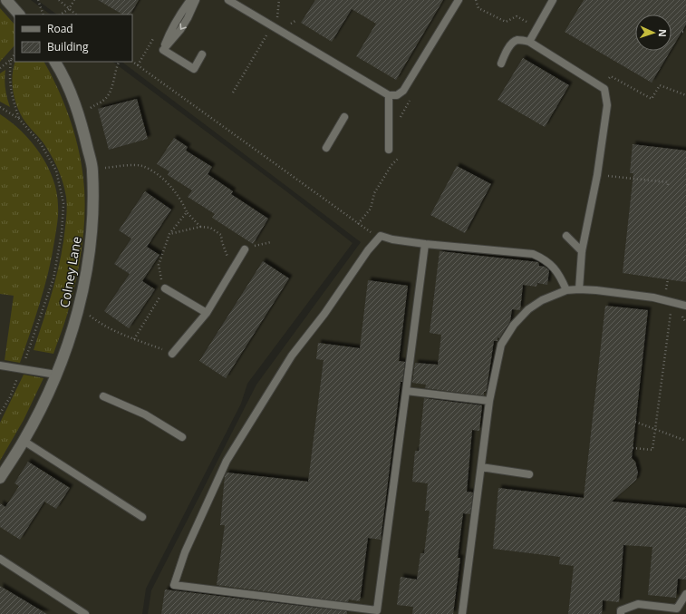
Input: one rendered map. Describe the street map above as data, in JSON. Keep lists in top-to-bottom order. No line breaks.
{"streets":{"street":["Colney Lane"]},"legend":["Road","Building"],"north":"right"}
